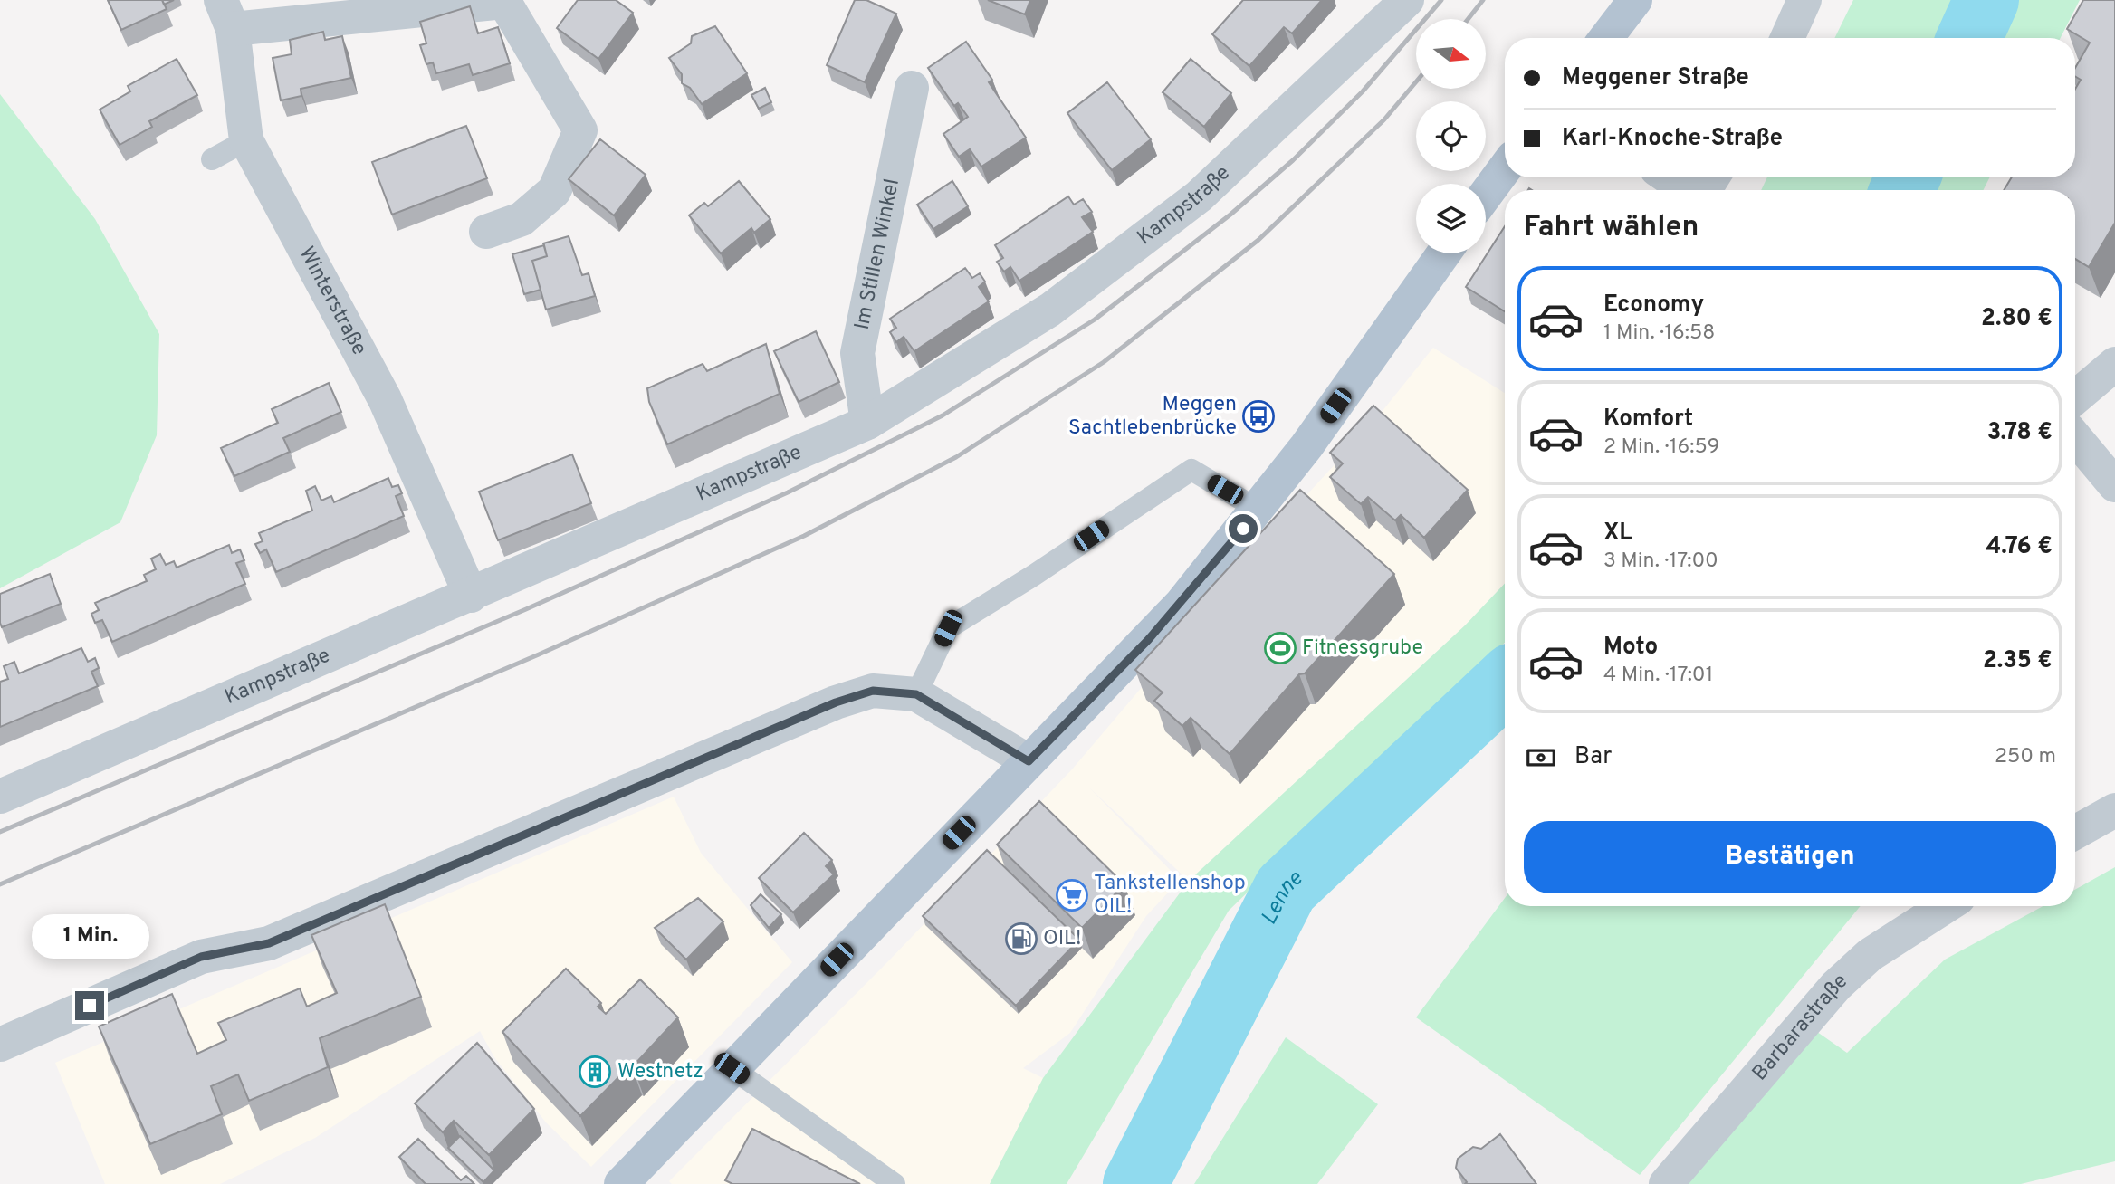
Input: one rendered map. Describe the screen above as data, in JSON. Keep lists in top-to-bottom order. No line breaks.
{"streets":{"street":["Kampstraße","Im Stillen Winkel","Winterstraße","Barbarastraße"]},"crossings":[["Kampstraße","Im Stillen Winkel"],["Kampstraße","Winterstraße"]],"water":["Lenne"],"places":{"bus stop":["Meggen Sachtlebenbrücke"],"sports":["Fitnessgrube"],"supermarket":["Tankstellenshop OIL!"],"fuel station":["OIL!"],"building":["Westnetz"]},"north":"right","page":{"banner":["Meggener Straße","Karl-Knoche-Straße"],"heading":"Fahrt wählen","list":[{"name":"Economy","note":"1 Min. · 16:58","value":"2.80 €"},{"name":"Komfort","note":"2 Min. · 16:59","value":"3.78 €"},{"name":"XL","note":"3 Min. · 17:00","value":"4.76 €"},{"name":"Moto","note":"4 Min. · 17:01","value":"2.35 €"}],"pay":["Bar","250 m"],"buttons":"Bestätigen","bubble":"1 Min."}}
